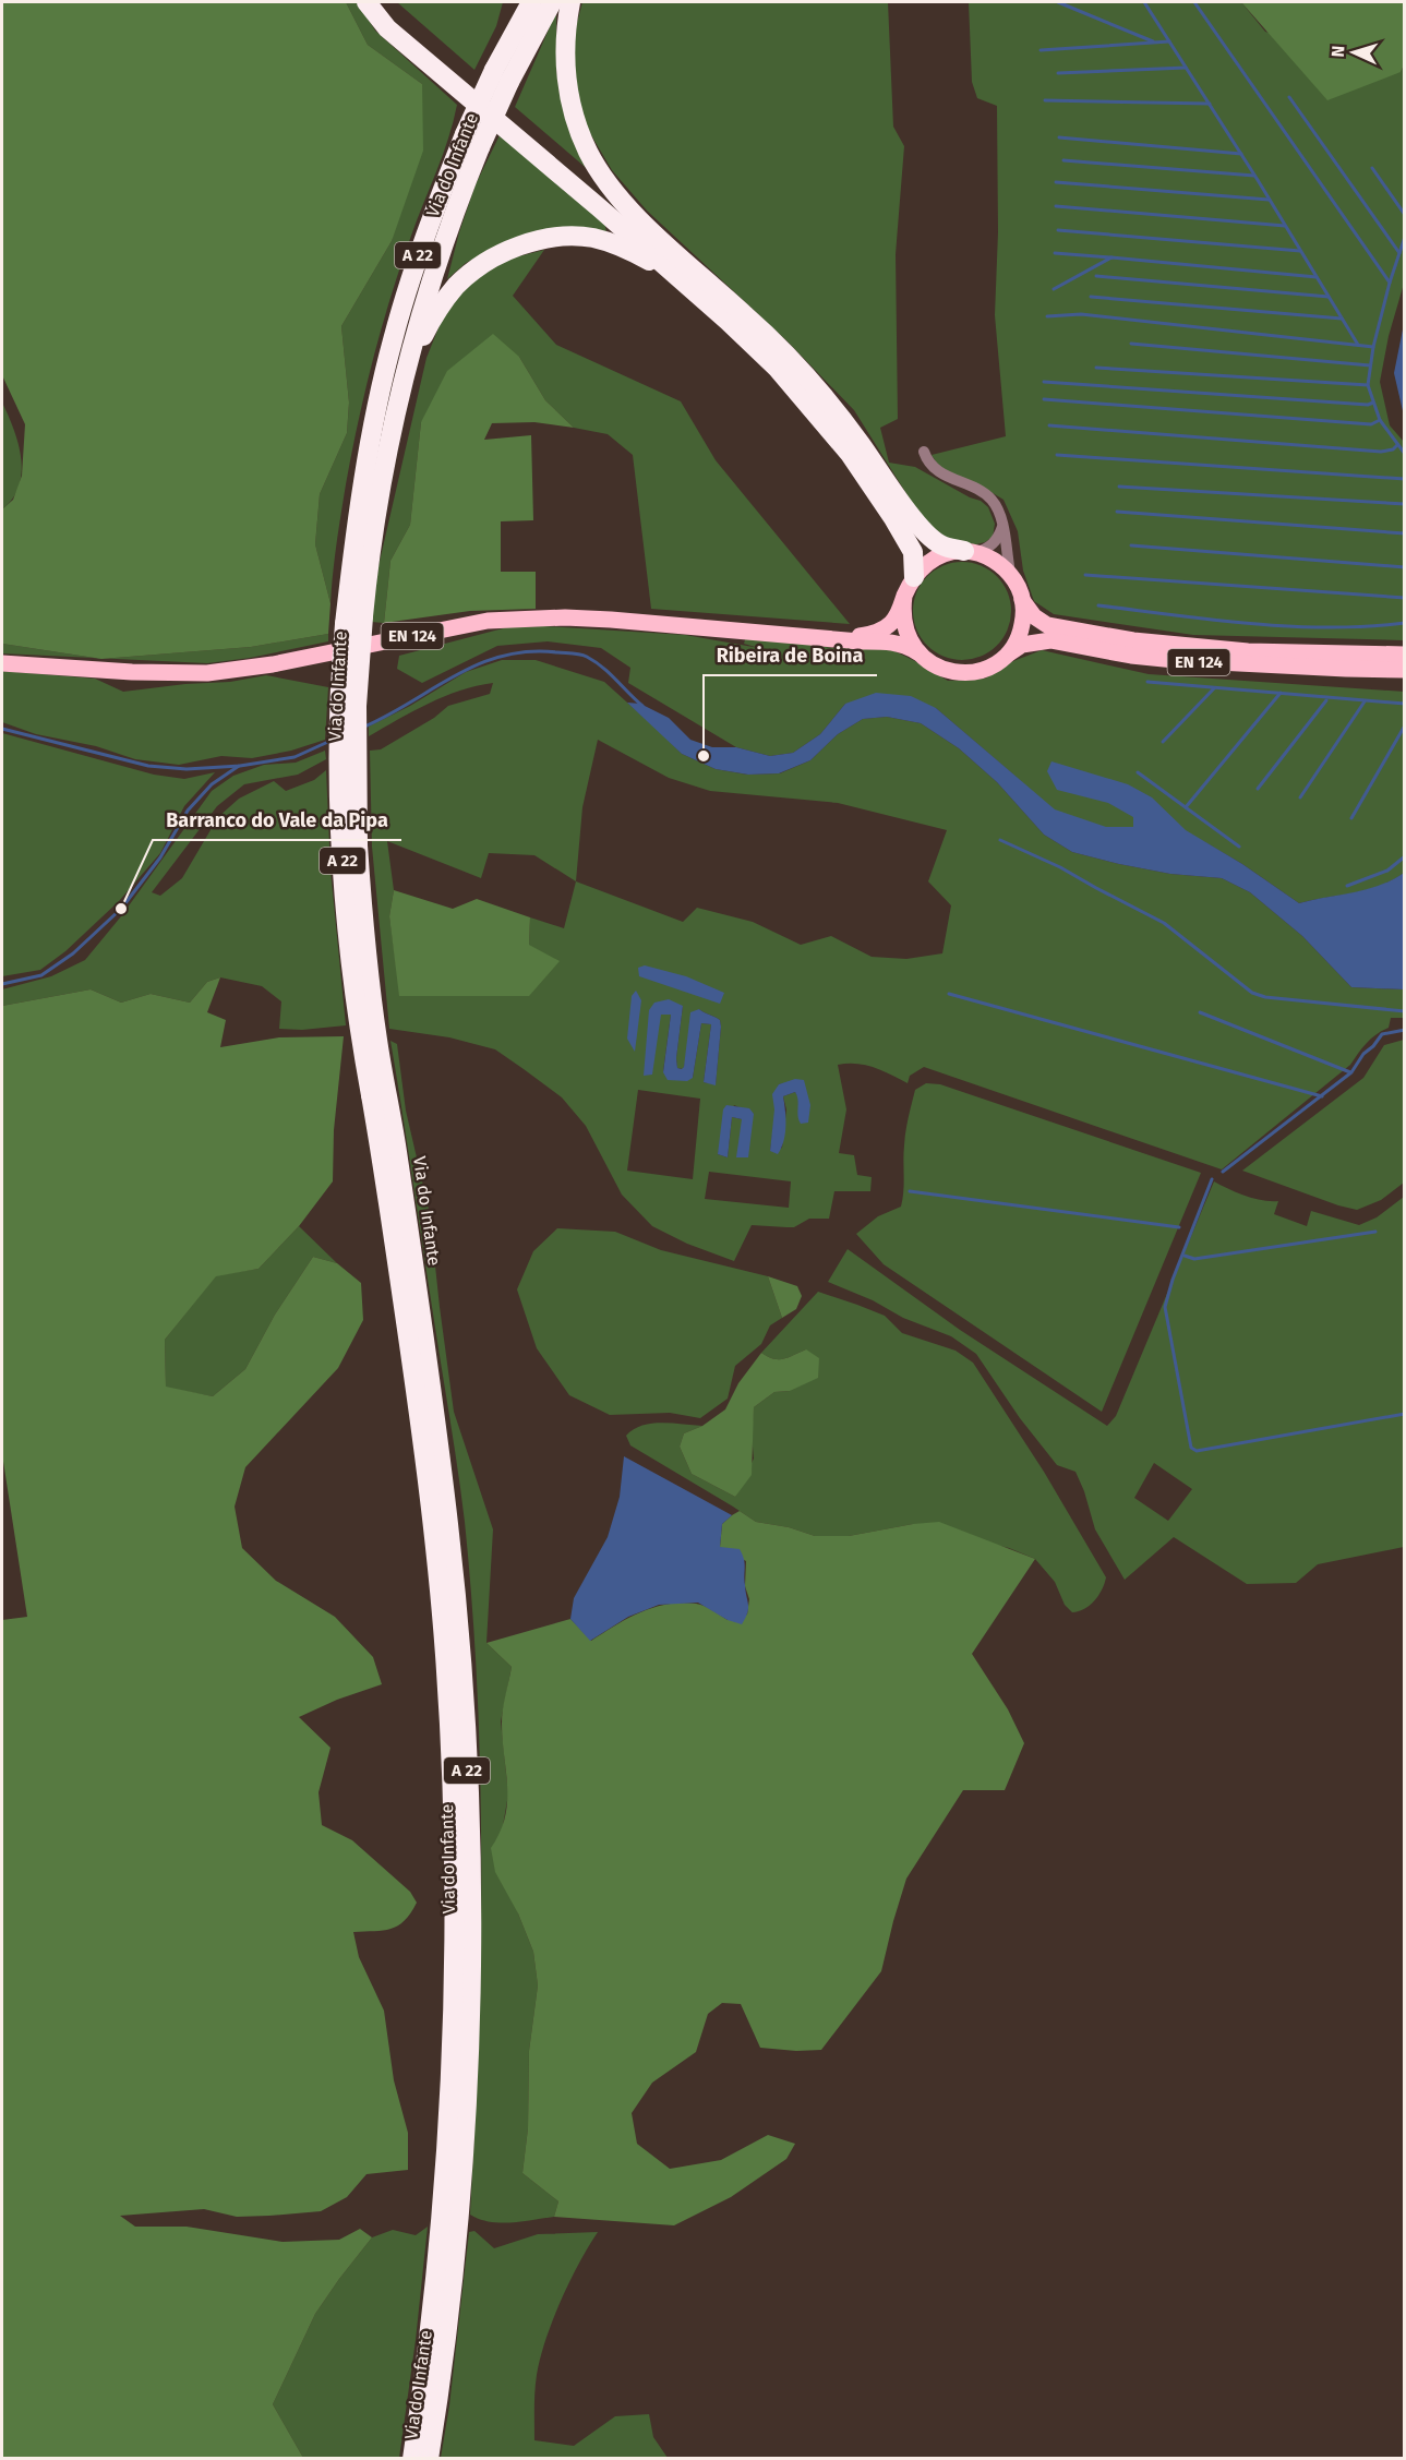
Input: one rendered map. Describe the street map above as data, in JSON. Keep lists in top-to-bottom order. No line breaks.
{"streets":{"highway":["Via do Infante","A 22"],"main road":["EN 124"]},"places":["Ribeira de Boina","Barranco do Vale da Pipa"],"north":"left"}
